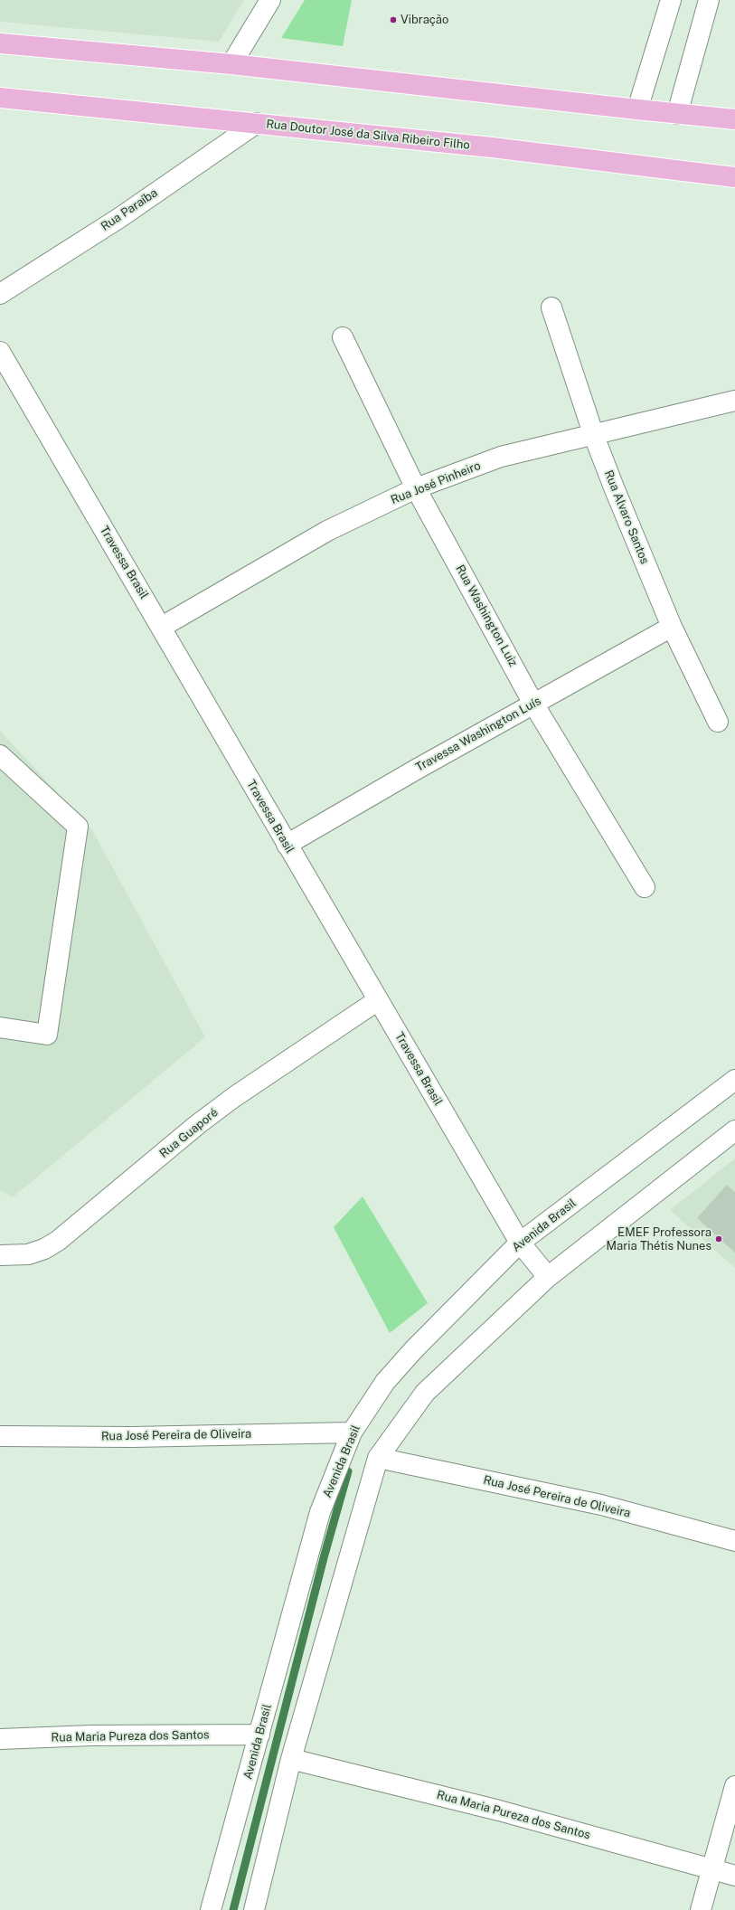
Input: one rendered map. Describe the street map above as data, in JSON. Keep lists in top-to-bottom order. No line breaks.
{"streets":{"main road":["Rua Doutor José da Silva Ribeiro Filho"],"street":["Rua Paraíba","Rua José Pinheiro","Rua Alvaro Santos","Travessa Brasil","Rua Washington Luiz","Travessa Washington Luís","Rua Guaporé","Avenida Brasil","Rua José Pereira de Oliveira","Rua Maria Pureza dos Santos"]},"crossings":[["Rua Doutor José da Silva Ribeiro Filho","Rua Paraíba"],["Rua José Pinheiro","Rua Alvaro Santos"],["Rua José Pinheiro","Travessa Brasil"],["Rua José Pinheiro","Rua Washington Luiz"],["Rua Alvaro Santos","Travessa Washington Luís"],["Travessa Brasil","Travessa Washington Luís"],["Travessa Brasil","Rua Guaporé"],["Travessa Brasil","Avenida Brasil"],["Rua Washington Luiz","Travessa Washington Luís"],["Avenida Brasil","Rua José Pereira de Oliveira"],["Avenida Brasil","Rua Maria Pureza dos Santos"]],"places":["Vibração","EMEF Professora Maria Thétis Nunes"]}
